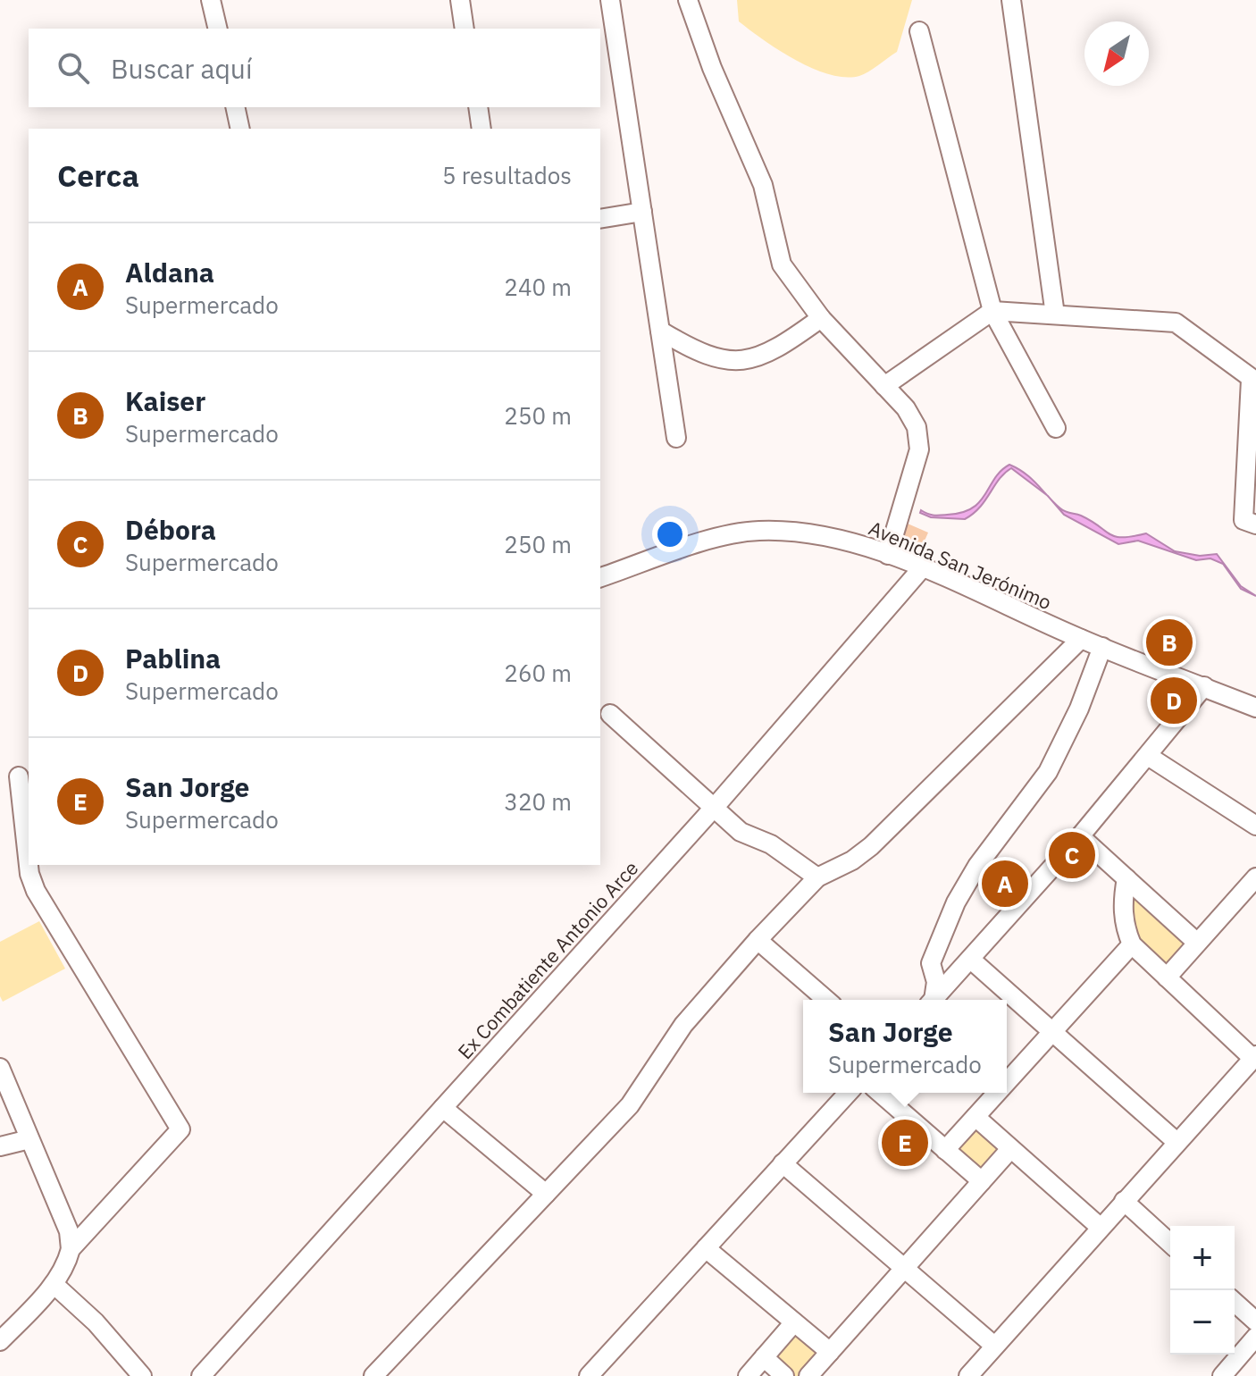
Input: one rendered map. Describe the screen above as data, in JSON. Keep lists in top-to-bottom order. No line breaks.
{"streets":{"street":["Avenida San Jerónimo","Ex Combatiente Antonio Arce"]},"crossings":[["Avenida San Jerónimo","Ex Combatiente Antonio Arce"]],"north":"bottom left","page":{"search":"Buscar aquí","heading":["Cerca","5 resultados"],"list":[{"mark":"A","name":"Aldana","note":"Supermercado","value":"240 m"},{"mark":"B","name":"Kaiser","note":"Supermercado","value":"250 m"},{"mark":"C","name":"Débora","note":"Supermercado","value":"250 m"},{"mark":"D","name":"Pablina","note":"Supermercado","value":"260 m"},{"mark":"E","name":"San Jorge","note":"Supermercado","value":"320 m"}],"pins":["B","D","C","A","E"],"popup":["San Jorge","Supermercado"],"map_buttons":["+","−"]}}
